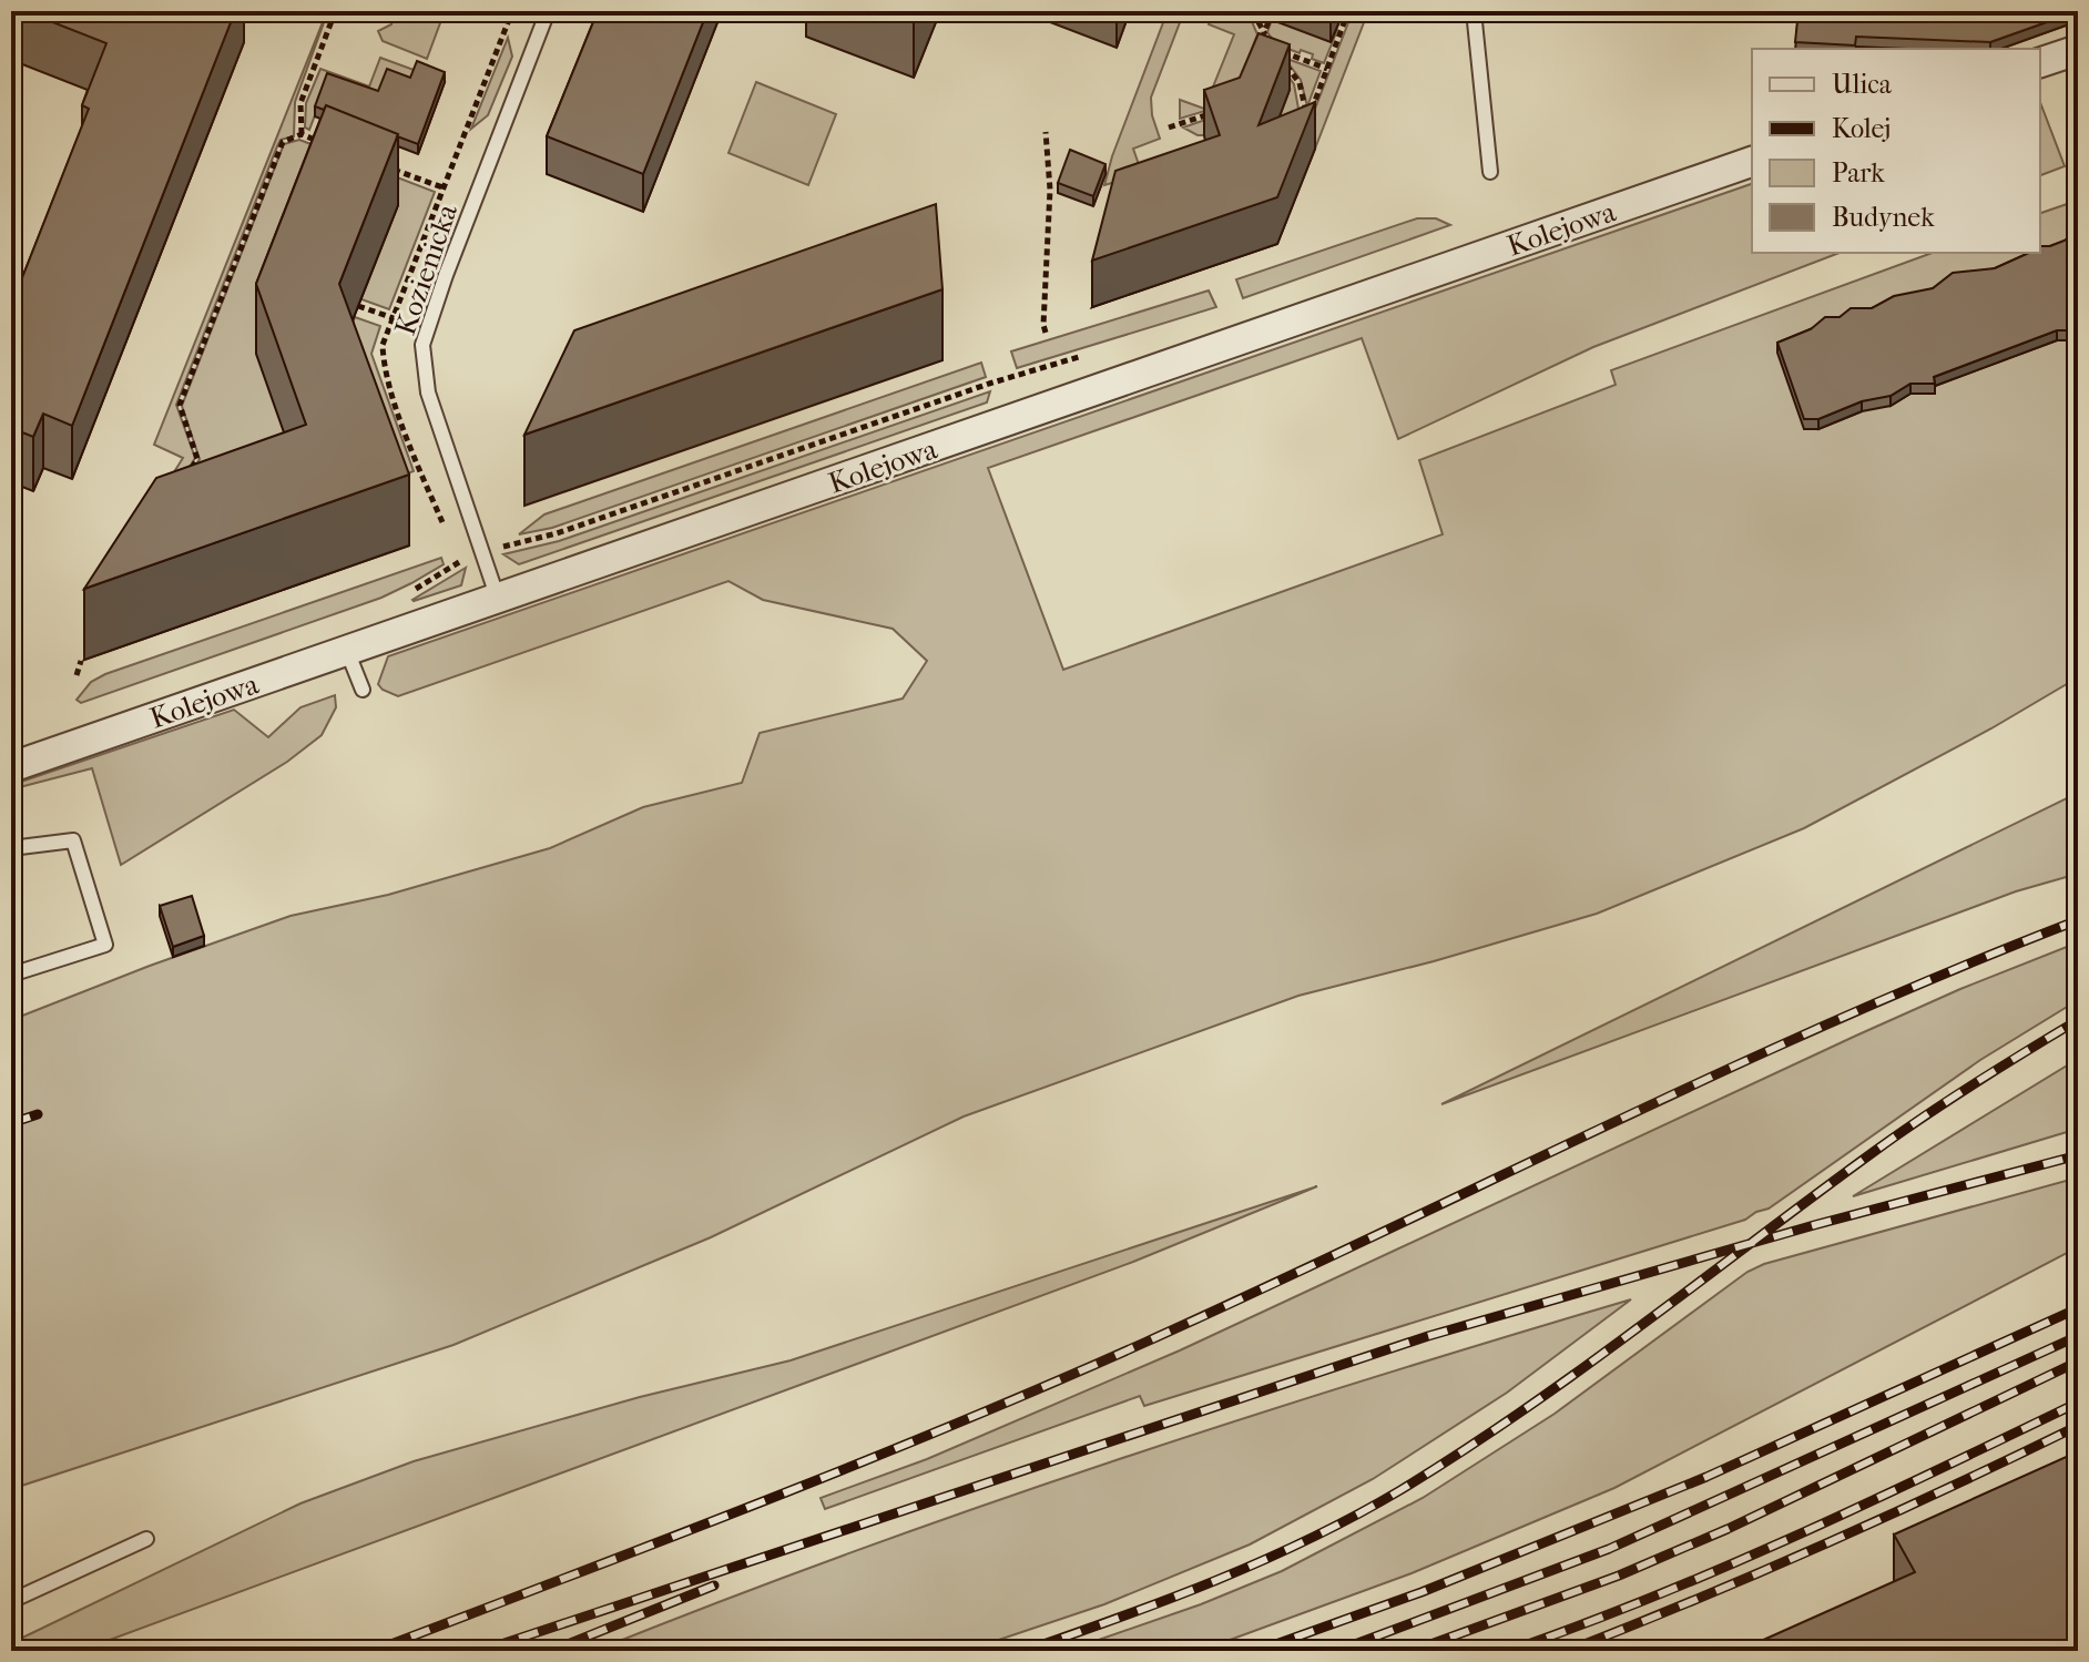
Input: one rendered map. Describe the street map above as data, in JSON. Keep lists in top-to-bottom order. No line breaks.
{"streets":{"street":["Kolejowa"],"lane":["Kozienicka"]},"crossings":[["Kolejowa","Kozienicka"]],"legend":["Ulica","Kolej","Park","Budynek"]}
